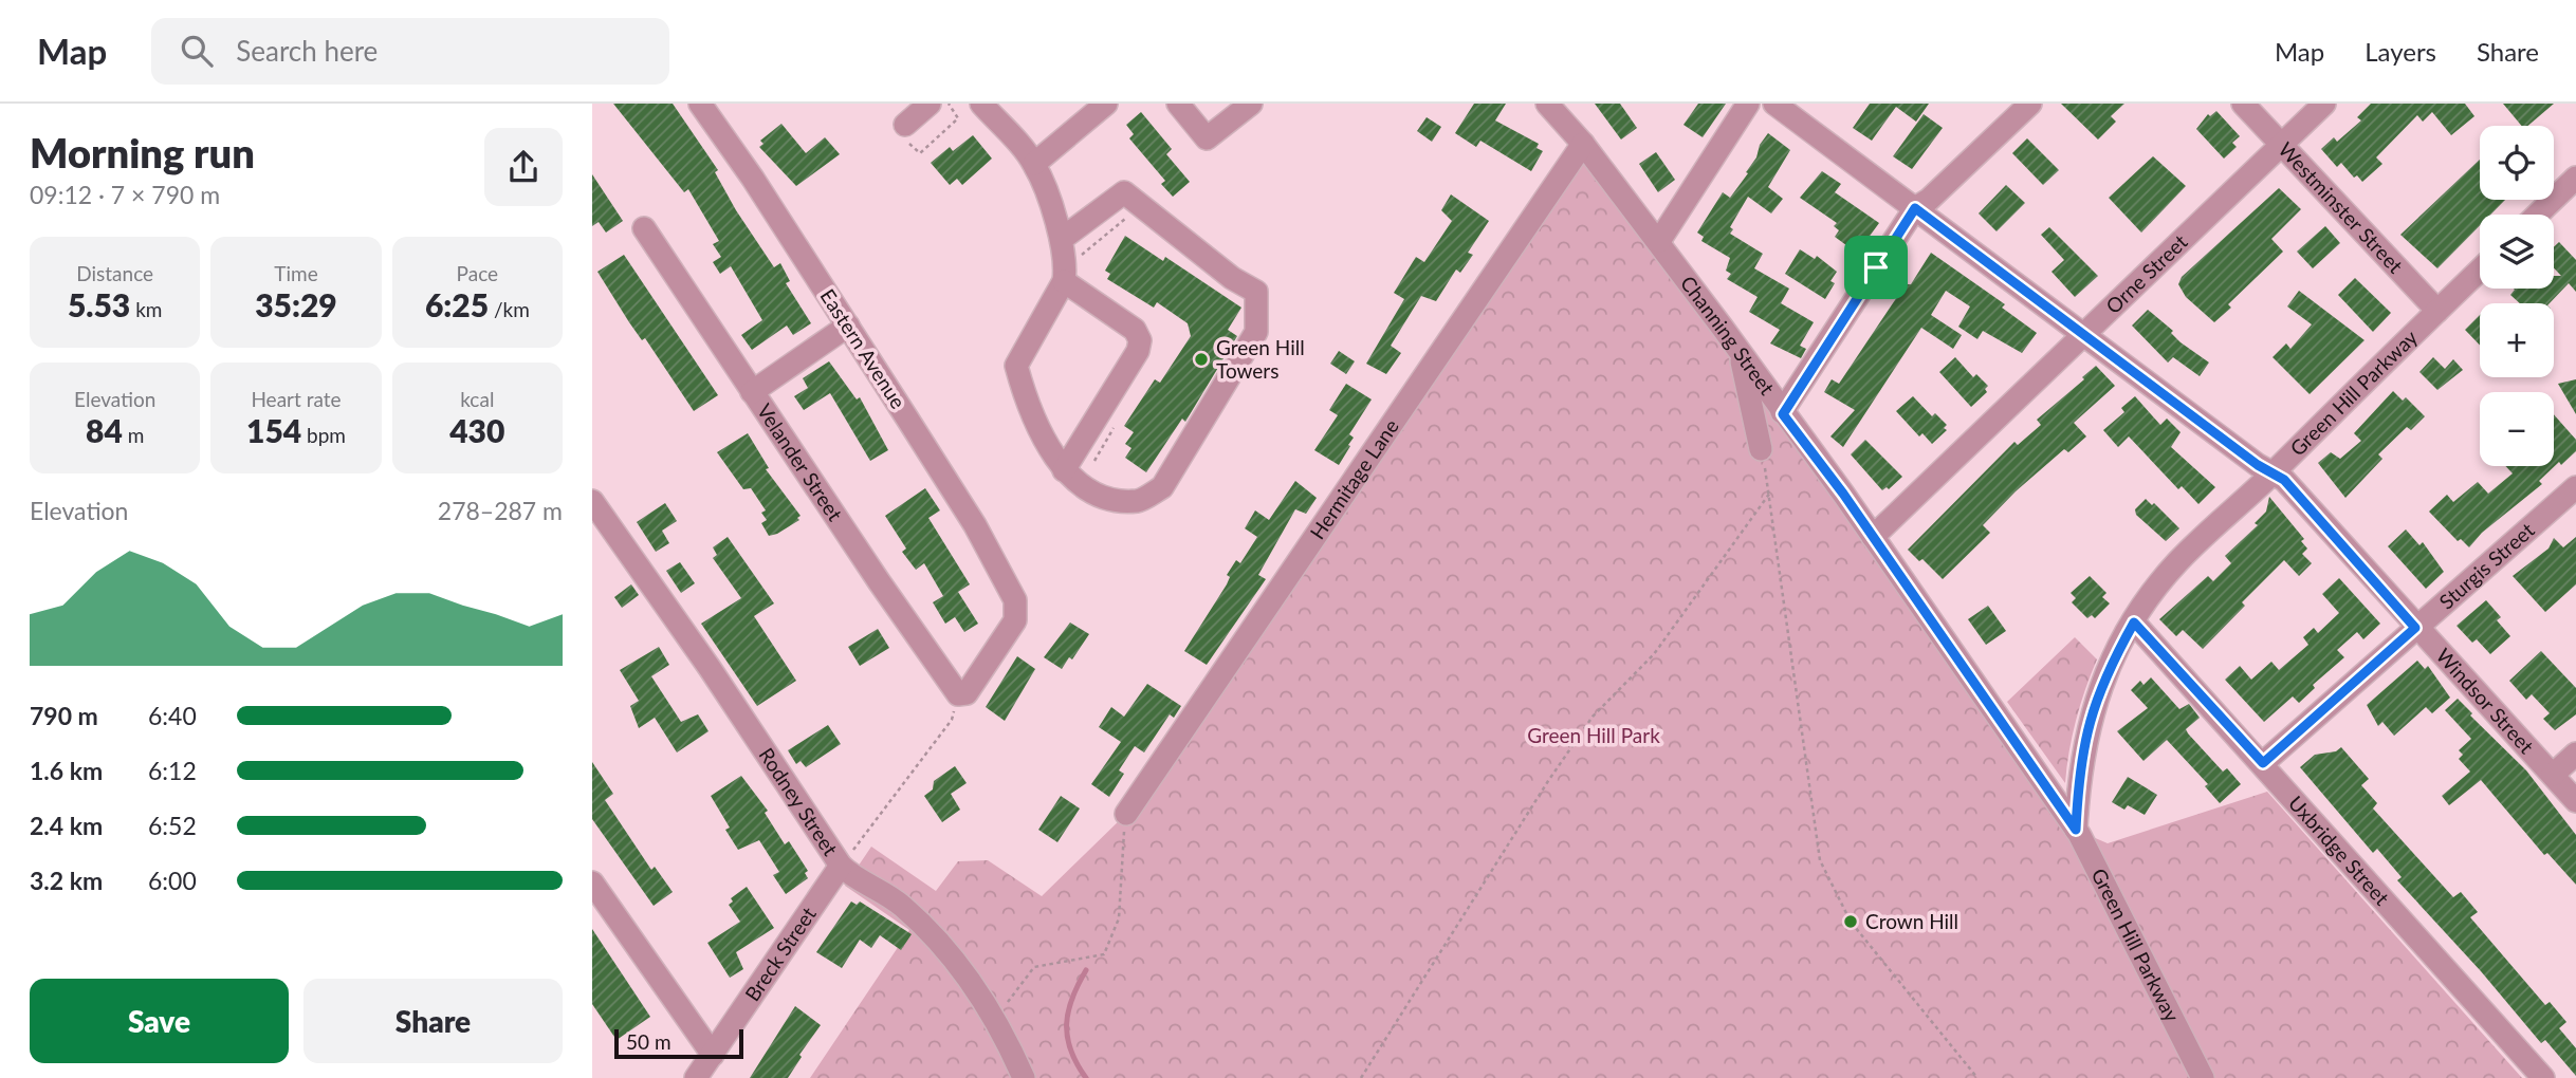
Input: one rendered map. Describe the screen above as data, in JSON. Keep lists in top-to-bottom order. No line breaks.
{"streets":{"street":["Westminster Street","Orne Street","Channing Street","Eastern Avenue","Green Hill Parkway","Velander Street","Hermitage Lane","Sturgis Street","Windsor Street","Rodney Street","Uxbridge Street","Breck Street"]},"crossings":[["Westminster Street","Orne Street"],["Westminster Street","Green Hill Parkway"],["Orne Street","Channing Street"],["Orne Street","Windsor Street"],["Channing Street","Green Hill Parkway"],["Channing Street","Hermitage Lane"],["Eastern Avenue","Velander Street"],["Green Hill Parkway","Windsor Street"],["Green Hill Parkway","Uxbridge Street"],["Sturgis Street","Windsor Street"],["Sturgis Street","Uxbridge Street"],["Rodney Street","Breck Street"]],"parks":["Green Hill Park"],"places":["Green Hill Towers","Crown Hill"],"scale_bar":"50 m","page":{"header":"Map","search":"Search here","nav":["Map","Layers","Share"],"heading":["Morning run","09:12 · 7 × 790 m"],"map_buttons":["+","−"],"stats":[["Distance","5.53 km"],["Time","35:29"],["Pace","6:25 /km"],["Elevation","84 m"],["Heart rate","154 bpm"],["kcal","430"]],"chart":["Elevation","278–287 m"],"list":[{"name":"790 m","note":"6:40"},{"name":"1.6 km","note":"6:12"},{"name":"2.4 km","note":"6:52"},{"name":"3.2 km","note":"6:00"}],"buttons":["Save","Share"],"scale":"50 m"}}
